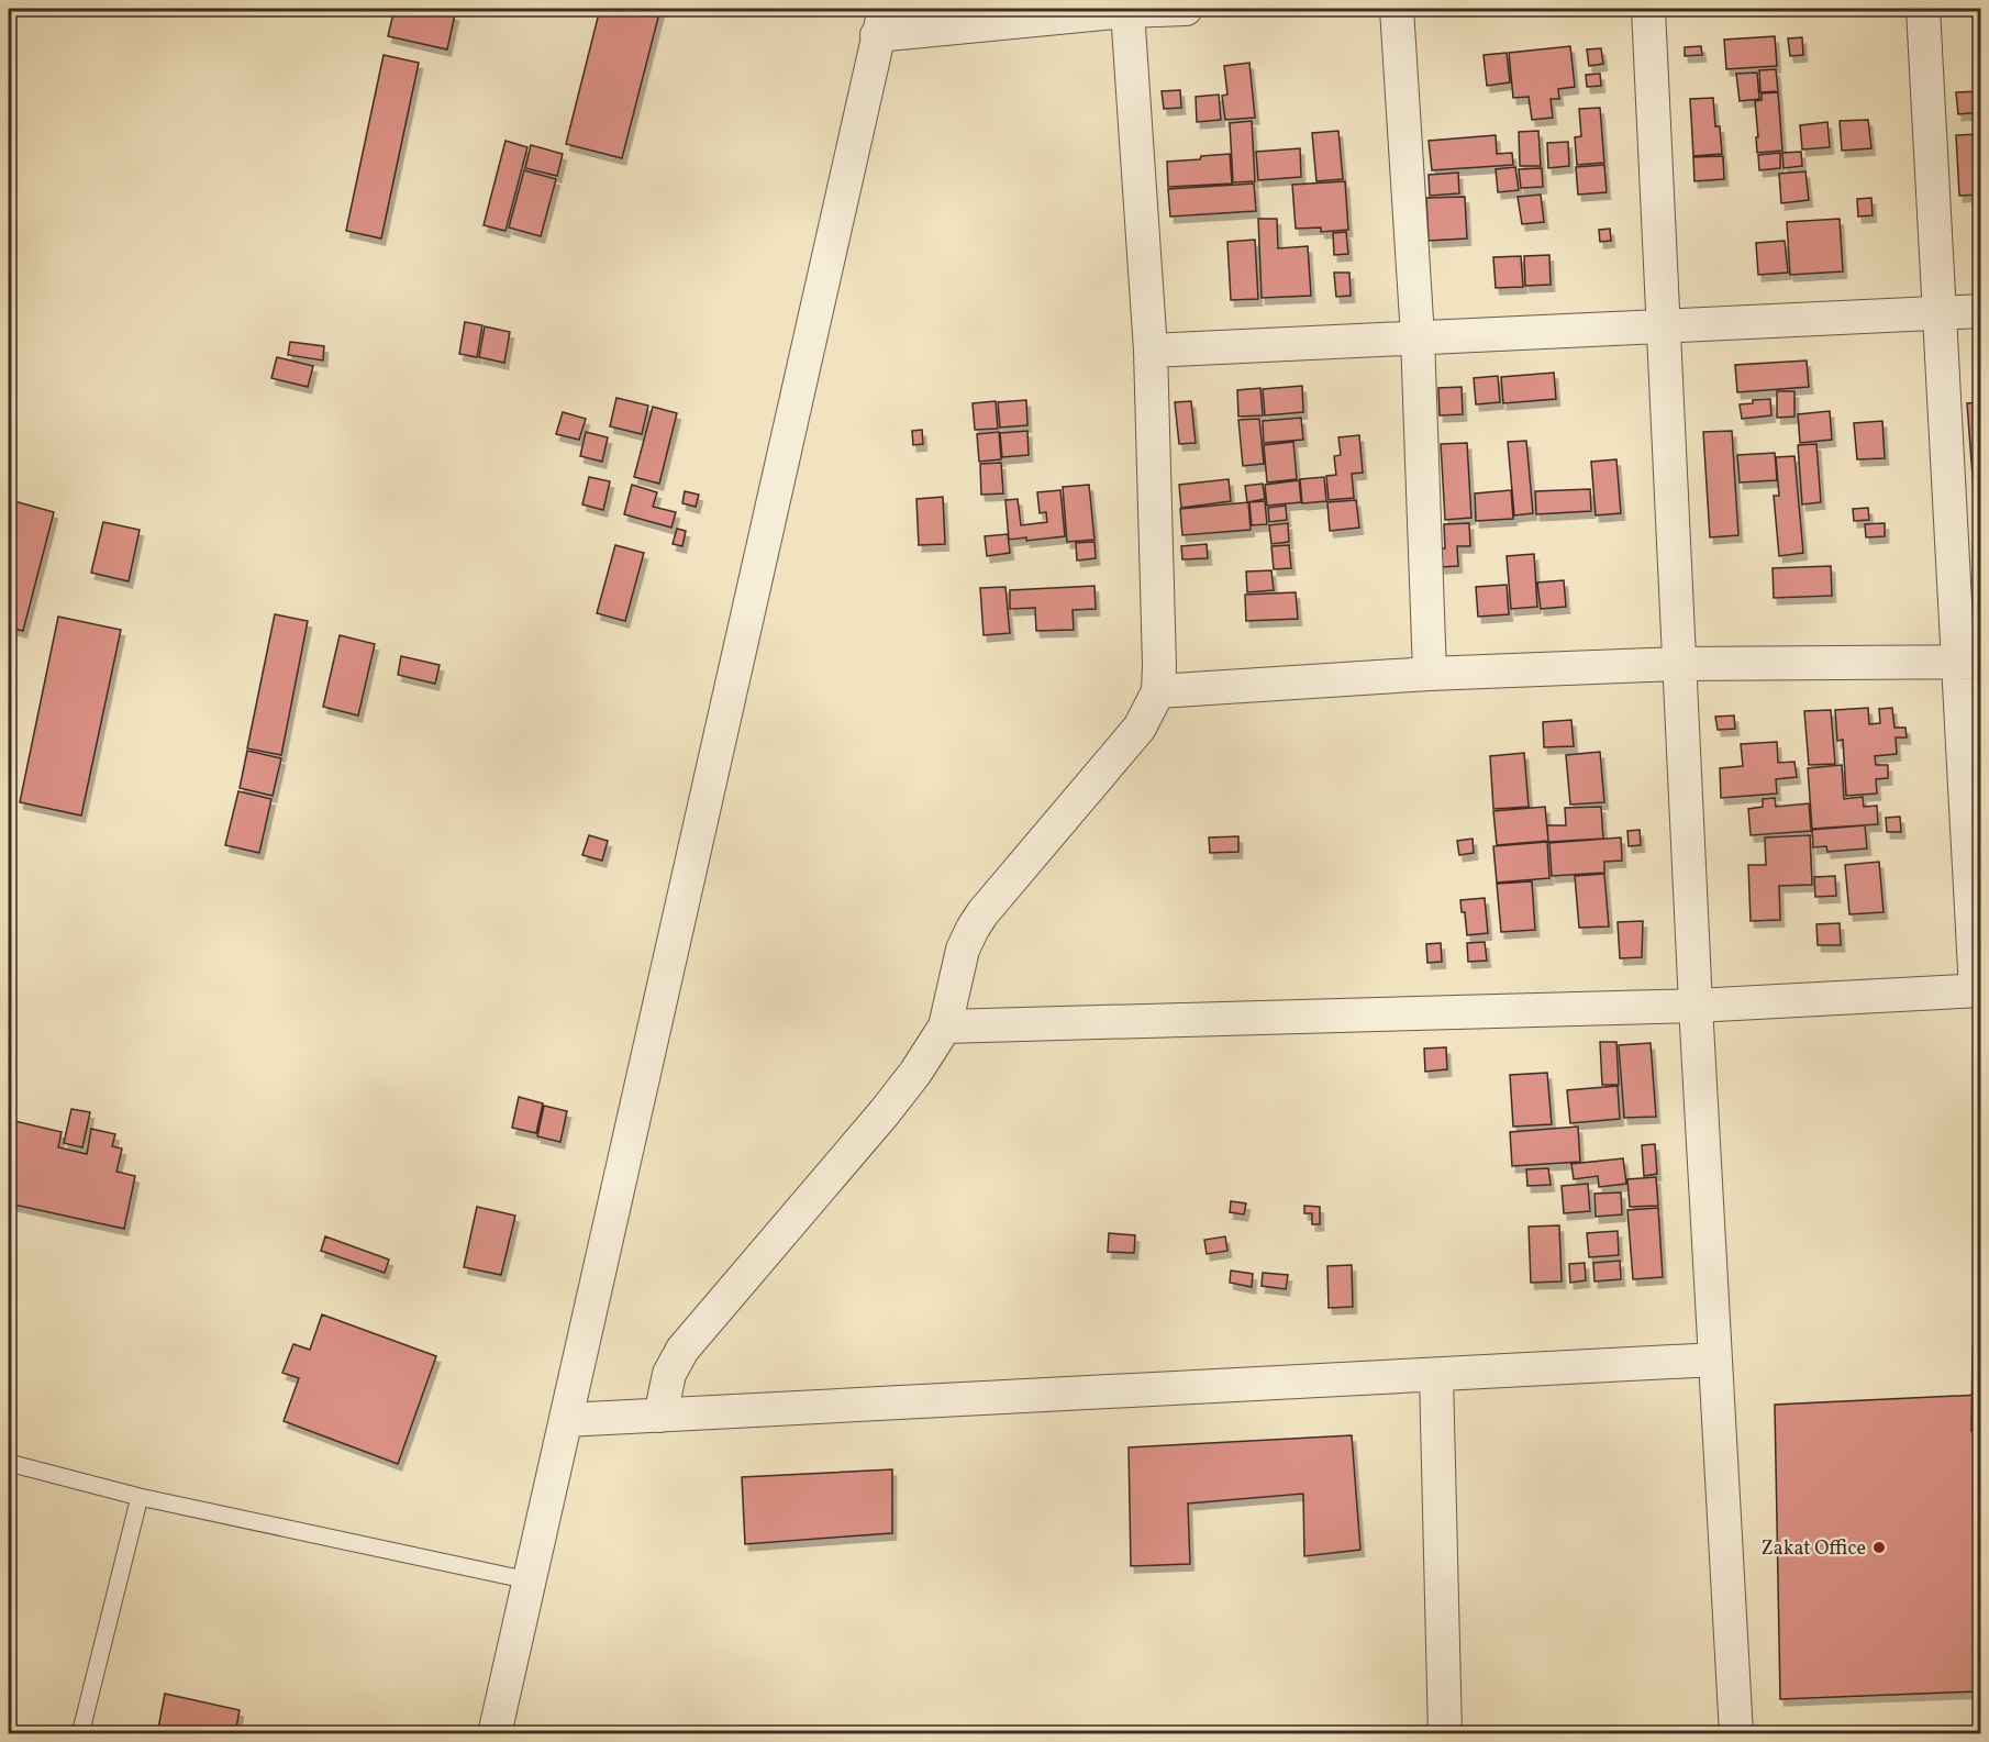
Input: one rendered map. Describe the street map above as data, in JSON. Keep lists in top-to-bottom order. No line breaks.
{"places":["Zakat Office"]}
